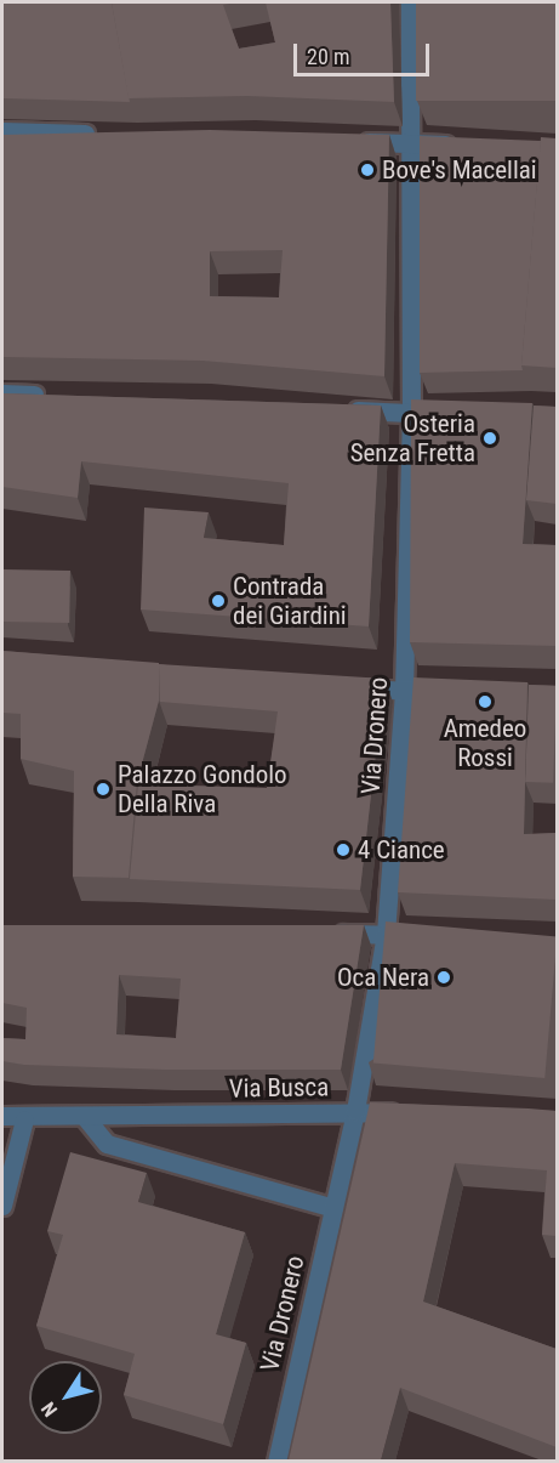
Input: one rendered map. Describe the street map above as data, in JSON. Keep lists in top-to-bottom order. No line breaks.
{"streets":{"street":["Via Dronero","Via Busca"]},"crossings":[["Via Dronero","Via Busca"]],"places":["Bove's Macellai","Osteria Senza Fretta","Contrada dei Giardini","Amedeo Rossi","Palazzo Gondolo Della Riva","4 Ciance","Oca Nera"],"scale_bar":"20 m","north":"bottom left"}
